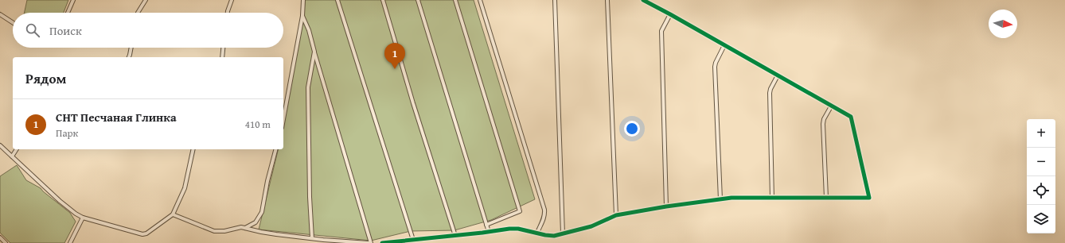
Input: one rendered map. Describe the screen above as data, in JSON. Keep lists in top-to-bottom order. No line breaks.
{"north":"right","page":{"search":"Поиск","pins":"1","heading":"Рядом","list":[{"mark":"1","name":"СНТ Песчаная Глинка","note":"Парк","value":"410 m"}],"map_buttons":["+","−"]}}
